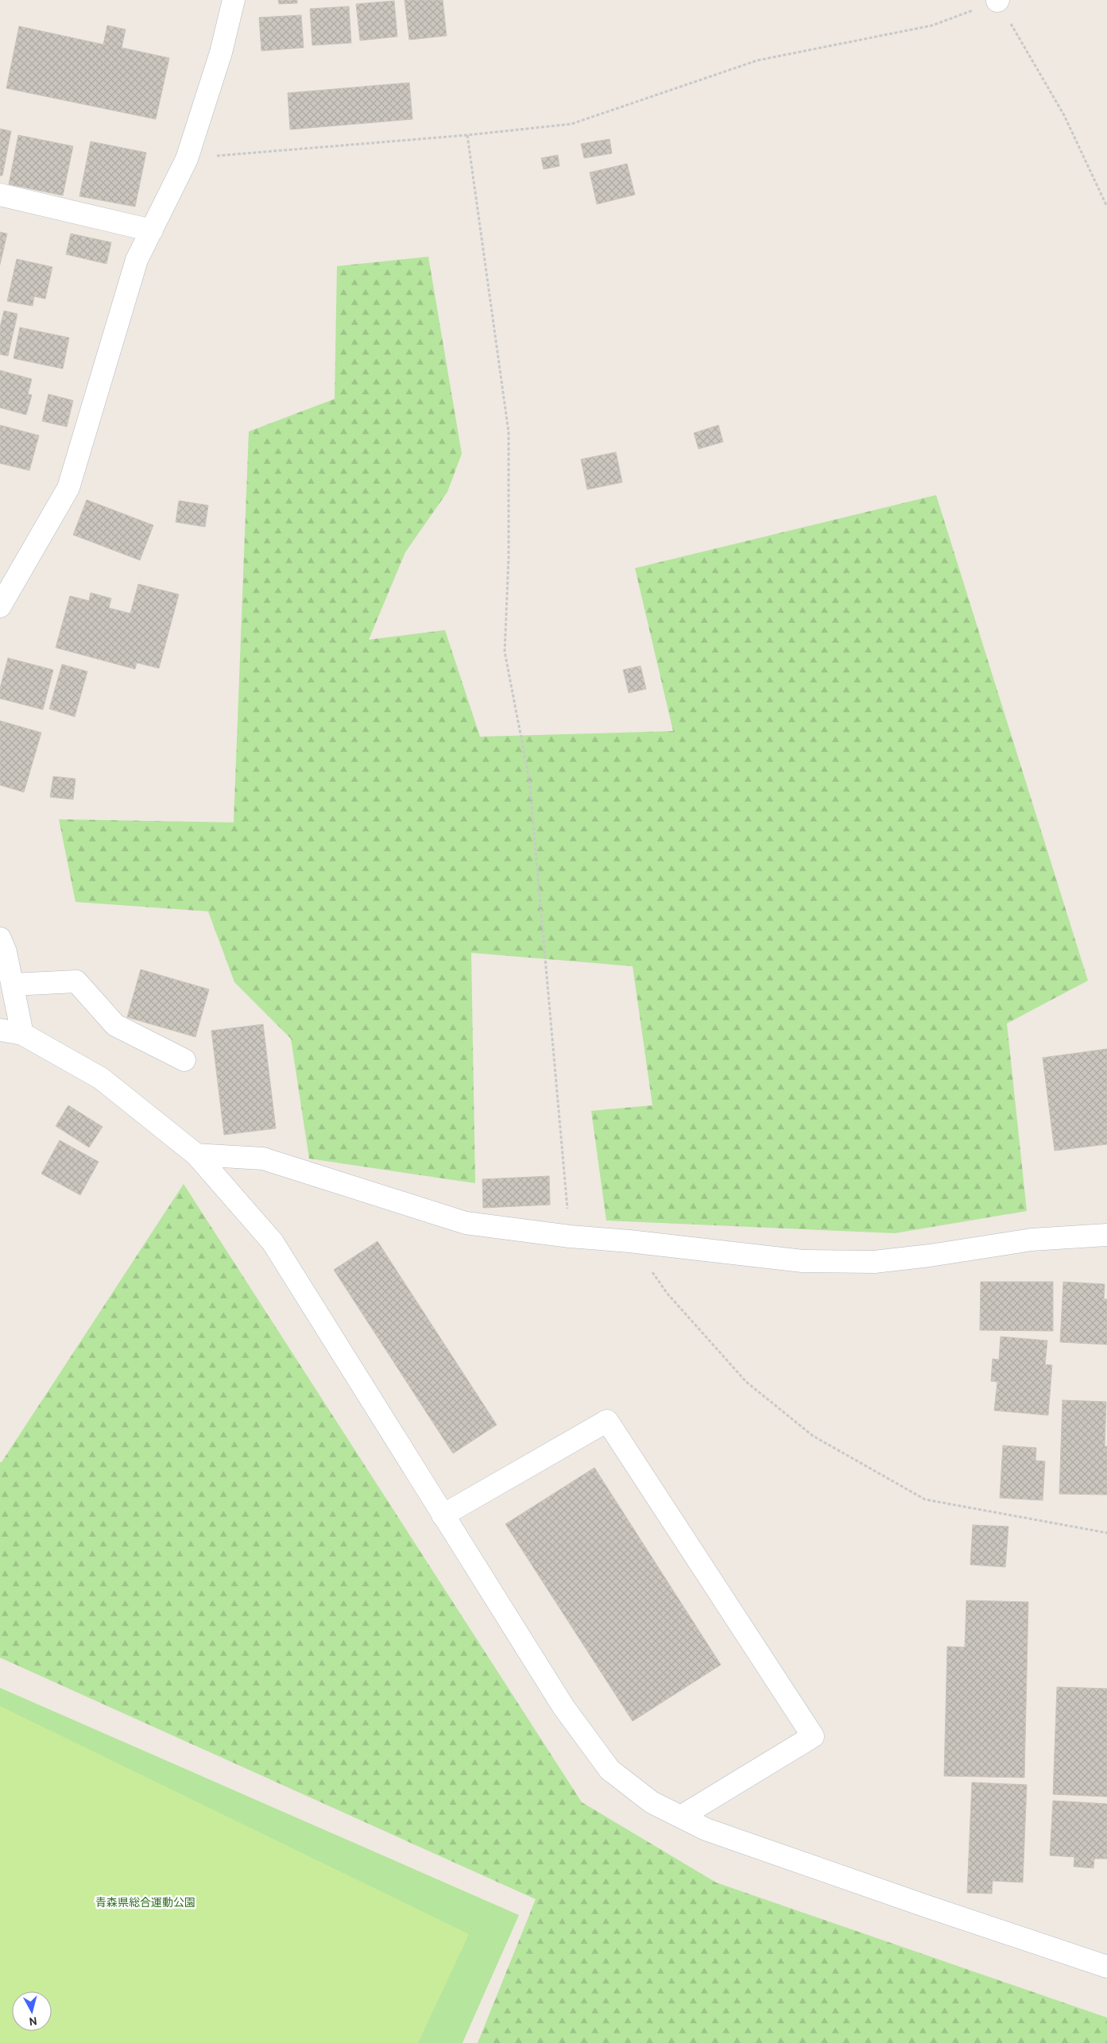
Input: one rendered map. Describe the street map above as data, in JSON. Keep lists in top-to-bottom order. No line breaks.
{"parks":["青森県総合運動公園"],"north":"bottom"}
